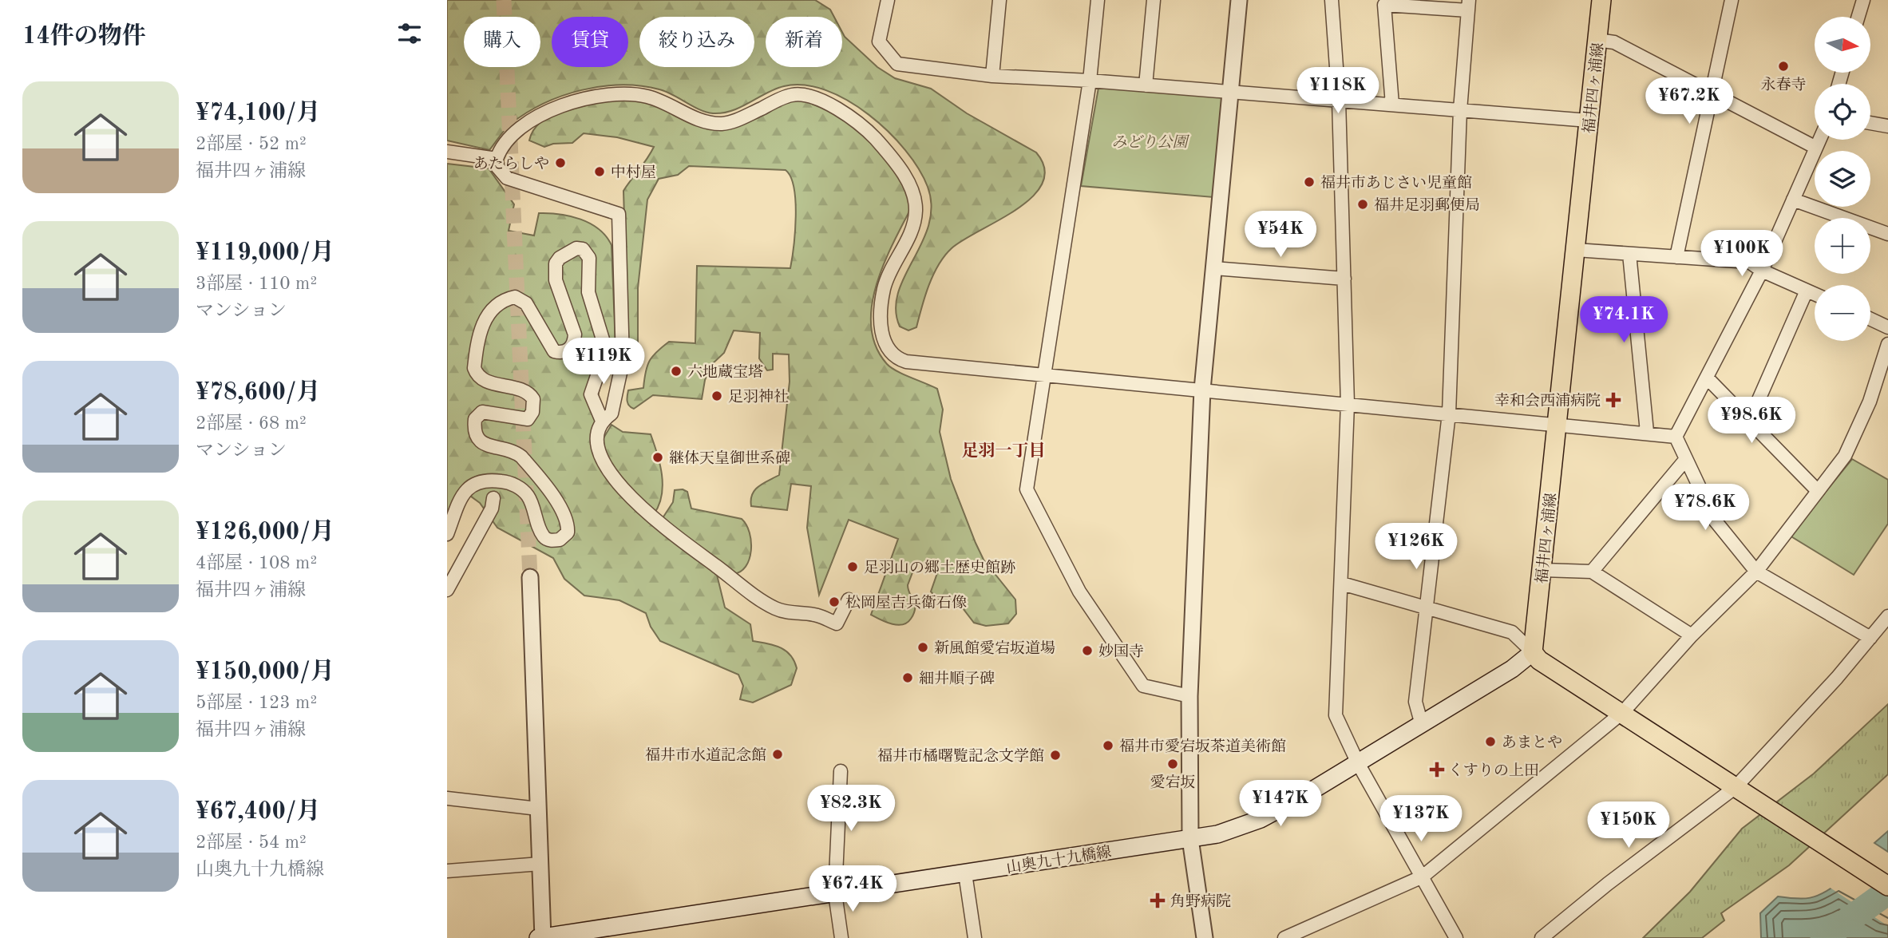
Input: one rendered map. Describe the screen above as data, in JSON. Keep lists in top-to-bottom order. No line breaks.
{"streets":{"main road":["福井四ヶ浦線","山奥九十九橋線"]},"crossings":[["福井四ヶ浦線","山奥九十九橋線"]],"districts":["足羽一丁目"],"parks":["みどり公園"],"places":{"other":["永春寺","あたらしや","中村屋","福井市あじさい児童館","福井足羽郵便局","六地蔵宝塔","足羽神社","継体天皇御世系碑","足羽山の郷土歴史館跡","松岡屋吉兵衛石像","新風館愛宕坂道場","妙国寺","細井順子碑","あまとや","福井市愛宕坂茶道美術館","福井市水道記念館","福井市橘曙覧記念文学館","愛宕坂"],"health":["幸和会西浦病院","くすりの上田","角野病院"]},"north":"right","page":{"heading":"14件の物件","map_buttons":["+","−"],"chip":["購入","賃貸","絞り込み","新着"],"list":[{"name":"¥74,100/月","note":"2部屋 · 52 m² · 福井四ヶ浦線"},{"name":"¥119,000/月","note":"3部屋 · 110 m² · マンション"},{"name":"¥78,600/月","note":"2部屋 · 68 m² · マンション"},{"name":"¥126,000/月","note":"4部屋 · 108 m² · 福井四ヶ浦線"},{"name":"¥150,000/月","note":"5部屋 · 123 m² · 福井四ヶ浦線"},{"name":"¥67,400/月","note":"2部屋 · 54 m² · 山奥九十九橋線"}],"price":["¥118K","¥67.2K","¥54K","¥100K","¥74.1K","¥119K","¥98.6K","¥78.6K","¥126K","¥147K","¥82.3K","¥137K","¥150K","¥67.4K"]}}
